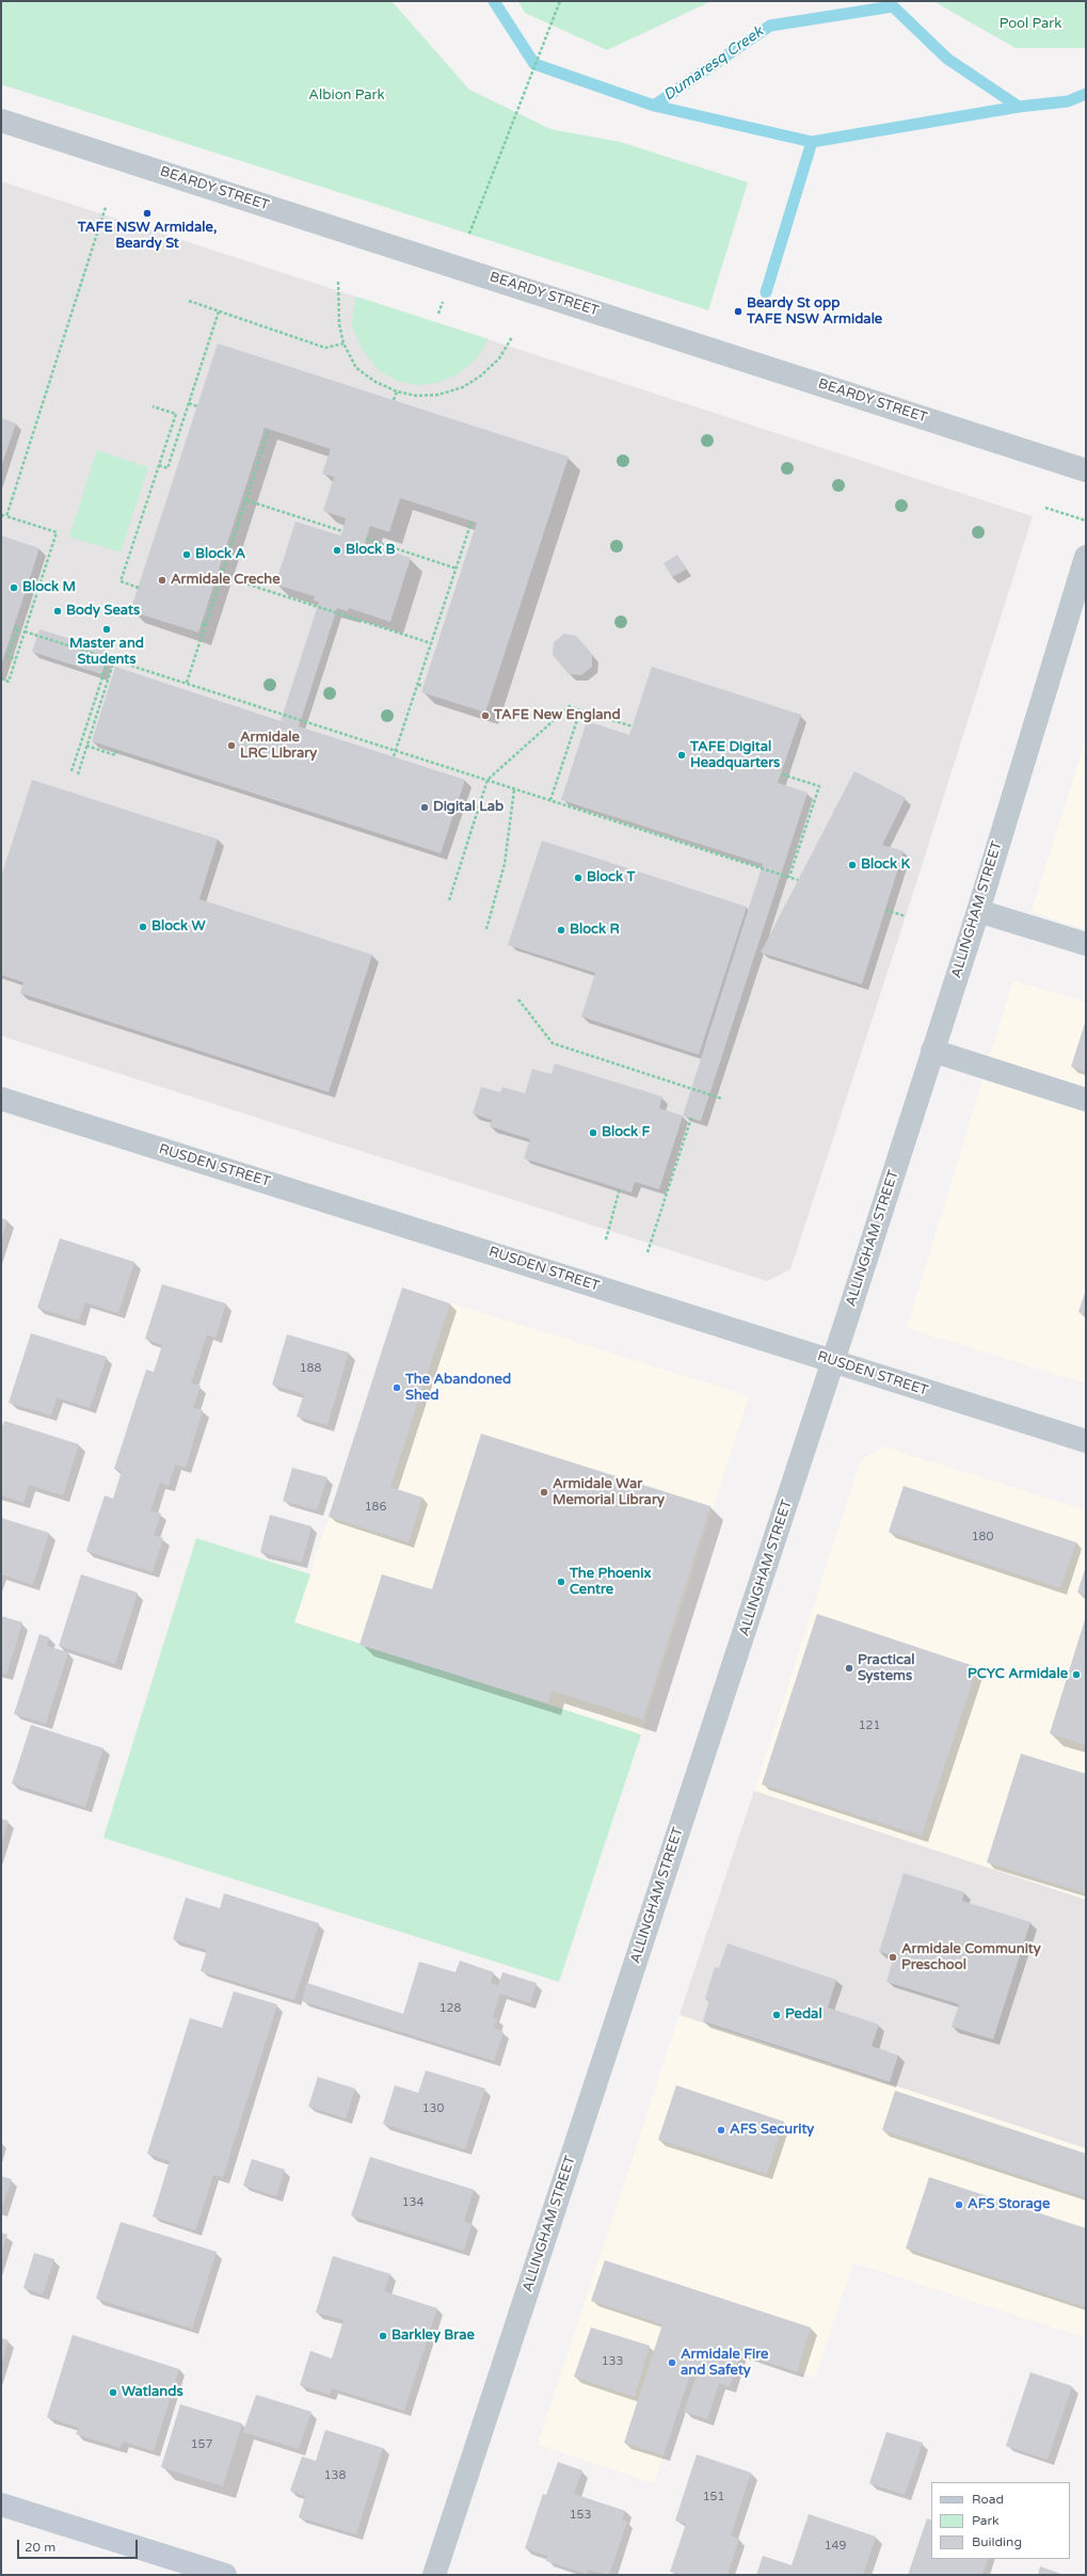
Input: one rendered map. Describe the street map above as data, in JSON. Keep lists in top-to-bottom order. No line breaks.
{"streets":{"street":["BEARDY STREET","ALLINGHAM STREET","RUSDEN STREET"]},"crossings":[["ALLINGHAM STREET","RUSDEN STREET"]],"water":["Dumaresq Creek"],"parks":["Pool Park","Albion Park"],"places":["TAFE NSW Armidale, Beardy St","Beardy St opp TAFE NSW Armidale","Block B","Block A","Armidale Creche","Block M","Body Seats","Master and Students","TAFE New England","Armidale LRC Library","TAFE Digital Headquarters","Digital Lab","Block K","Block T","Block W","Block R","Block F","The Abandoned Shed","Armidale War Memorial Library","The Phoenix Centre","Practical Systems","PCYC Armidale","Armidale Community Preschool","Pedal","AFS Security","AFS Storage","Barkley Brae","Armidale Fire and Safety","Watlands"],"house_numbers":["188","186","180","121","128","130","134","133","157","138","151","153","149"],"legend":["Road","Park","Building"],"scale_bar":"20 m"}
